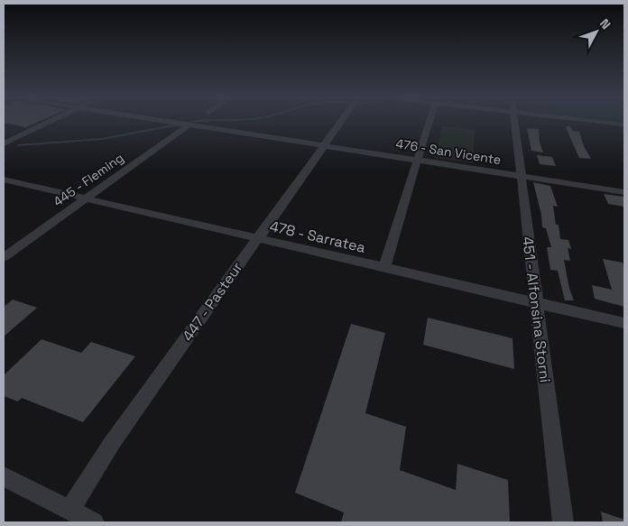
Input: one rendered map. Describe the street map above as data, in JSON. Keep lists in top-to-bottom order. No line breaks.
{"streets":{"street":["476 - San Vicente","445 - Fleming","478 - Sarratea","447 - Pasteur","451 - Alfonsina Storni"]},"crossings":[["476 - San Vicente","445 - Fleming"],["476 - San Vicente","447 - Pasteur"],["476 - San Vicente","451 - Alfonsina Storni"],["445 - Fleming","478 - Sarratea"],["478 - Sarratea","447 - Pasteur"],["478 - Sarratea","451 - Alfonsina Storni"]],"north":"top right"}
